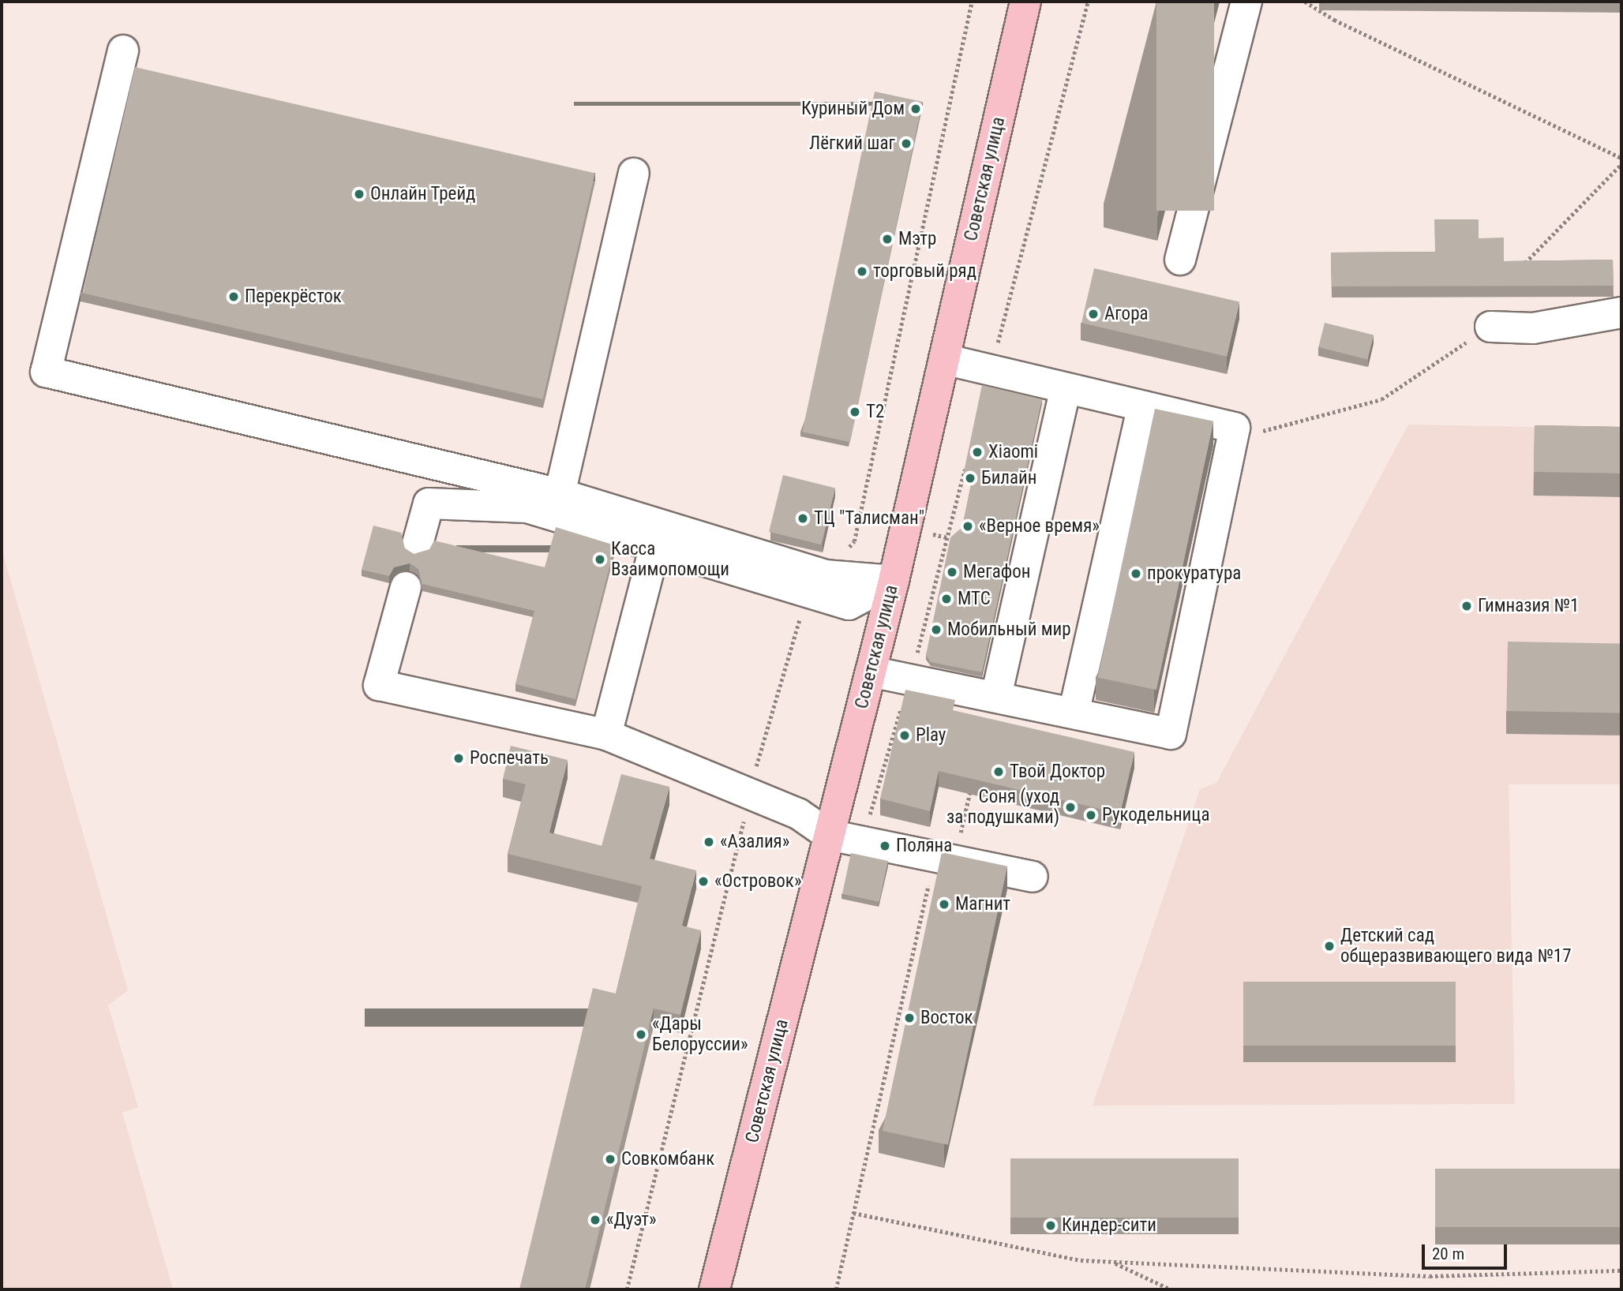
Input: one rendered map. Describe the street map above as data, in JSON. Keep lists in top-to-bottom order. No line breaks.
{"streets":{"main road":["Советская улица"]},"places":["Куриный Дом","Лёгкий шаг","Онлайн Трейд","Мэтр","торговый ряд","Перекрёсток","Агора","T2","Xiaomi","Билайн","ТЦ \"Талисман\"","«Верное время»","Касса Взаимопомощи","Мегафон","прокуратура","МТС","Гимназия №1","Мобильный мир","Рlay","Роспечать","Твой Доктор","Соня (уход за подушками)","Рукодельница","«Азалия»","Поляна","«Островок»","Магнит","Детский сад общеразвивающего вида №17","Восток","«Дары Белоруссии»","Совкомбанк","«Дуэт»","Киндер-сити"],"scale_bar":"20 m"}
